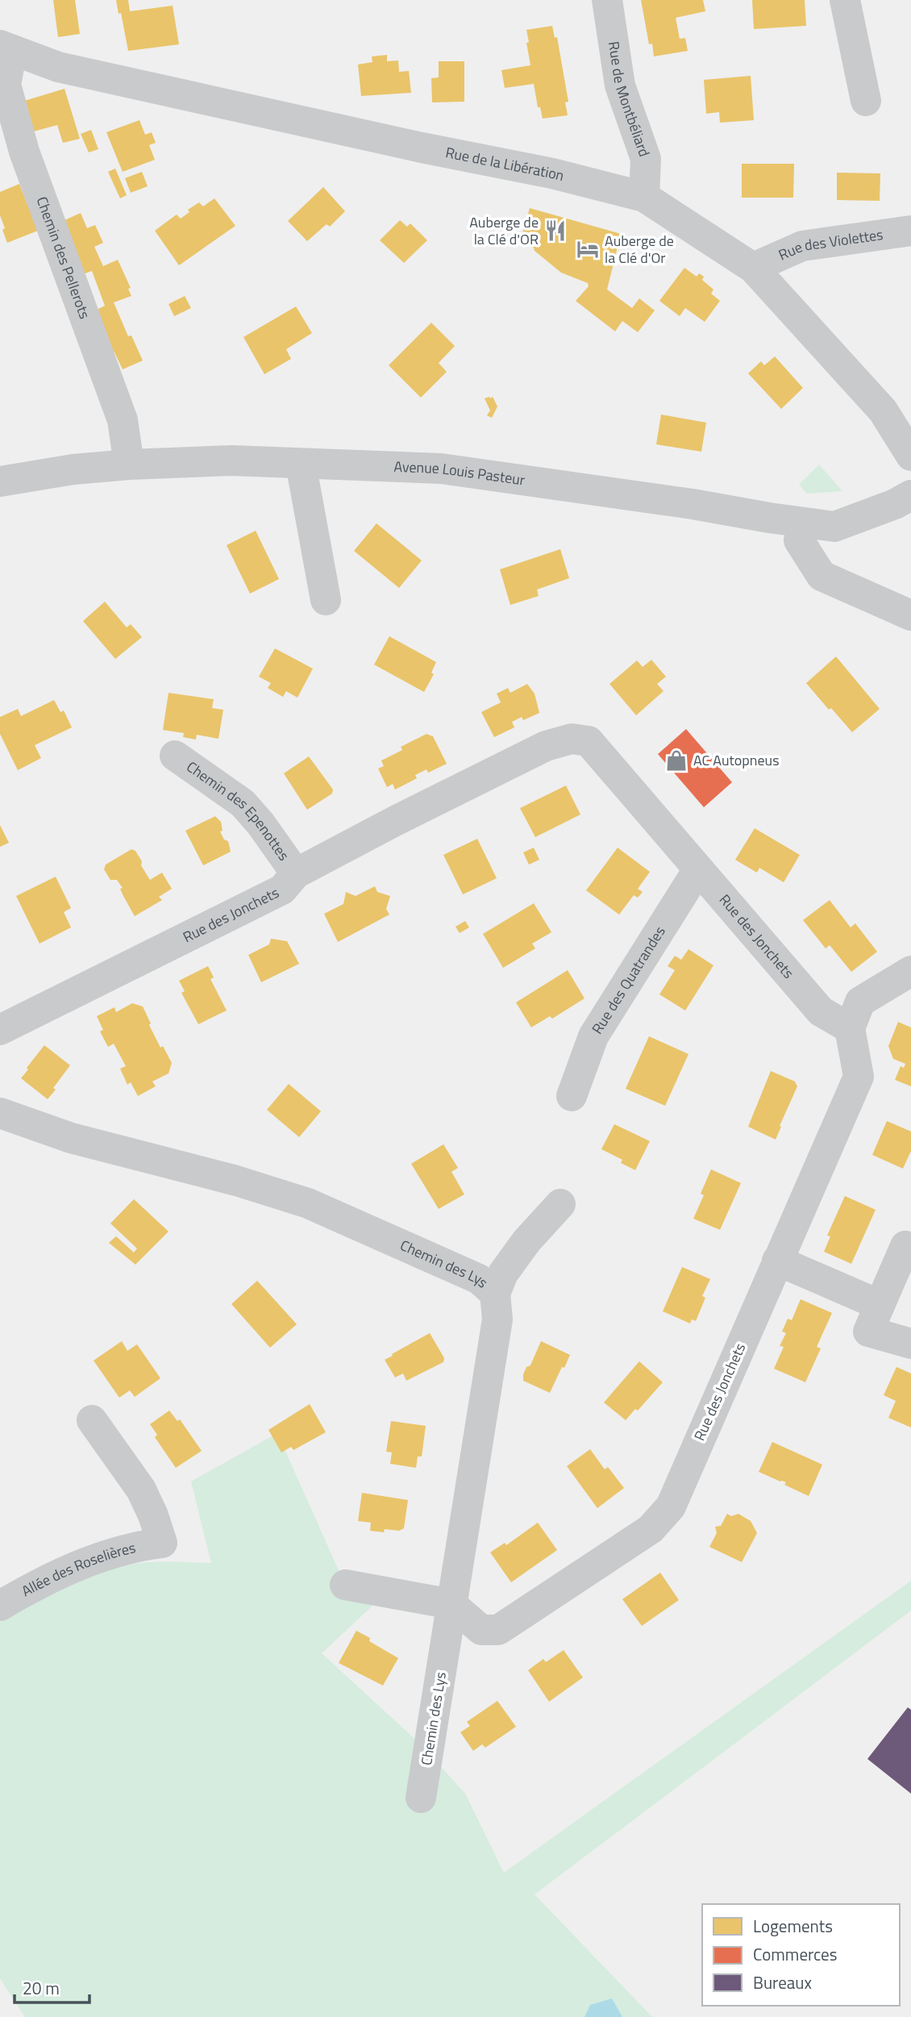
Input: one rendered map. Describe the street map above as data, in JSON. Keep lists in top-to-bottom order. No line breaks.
{"streets":{"street":["Rue de Montbéliard","Rue de la Libération","Rue des Violettes","Chemin des Pellerots","Avenue Louis Pasteur","Chemin des Epenottes","Rue des Jonchets","Rue des Quatrandes","Chemin des Lys","Allée des Roselières"]},"crossings":[["Rue de Montbéliard","Rue de la Libération"],["Rue de la Libération","Rue des Violettes"],["Rue de la Libération","Chemin des Pellerots"],["Chemin des Pellerots","Avenue Louis Pasteur"],["Chemin des Epenottes","Rue des Jonchets"],["Rue des Jonchets","Rue des Quatrandes"],["Rue des Jonchets","Chemin des Lys"]],"places":{"restaurant":["Auberge de la Clé d'OR"],"hotel":["Auberge de la Clé d'Or"],"shop":["AC Autopneus"]},"legend":["Logements","Commerces","Bureaux"],"scale_bar":"20 m"}
